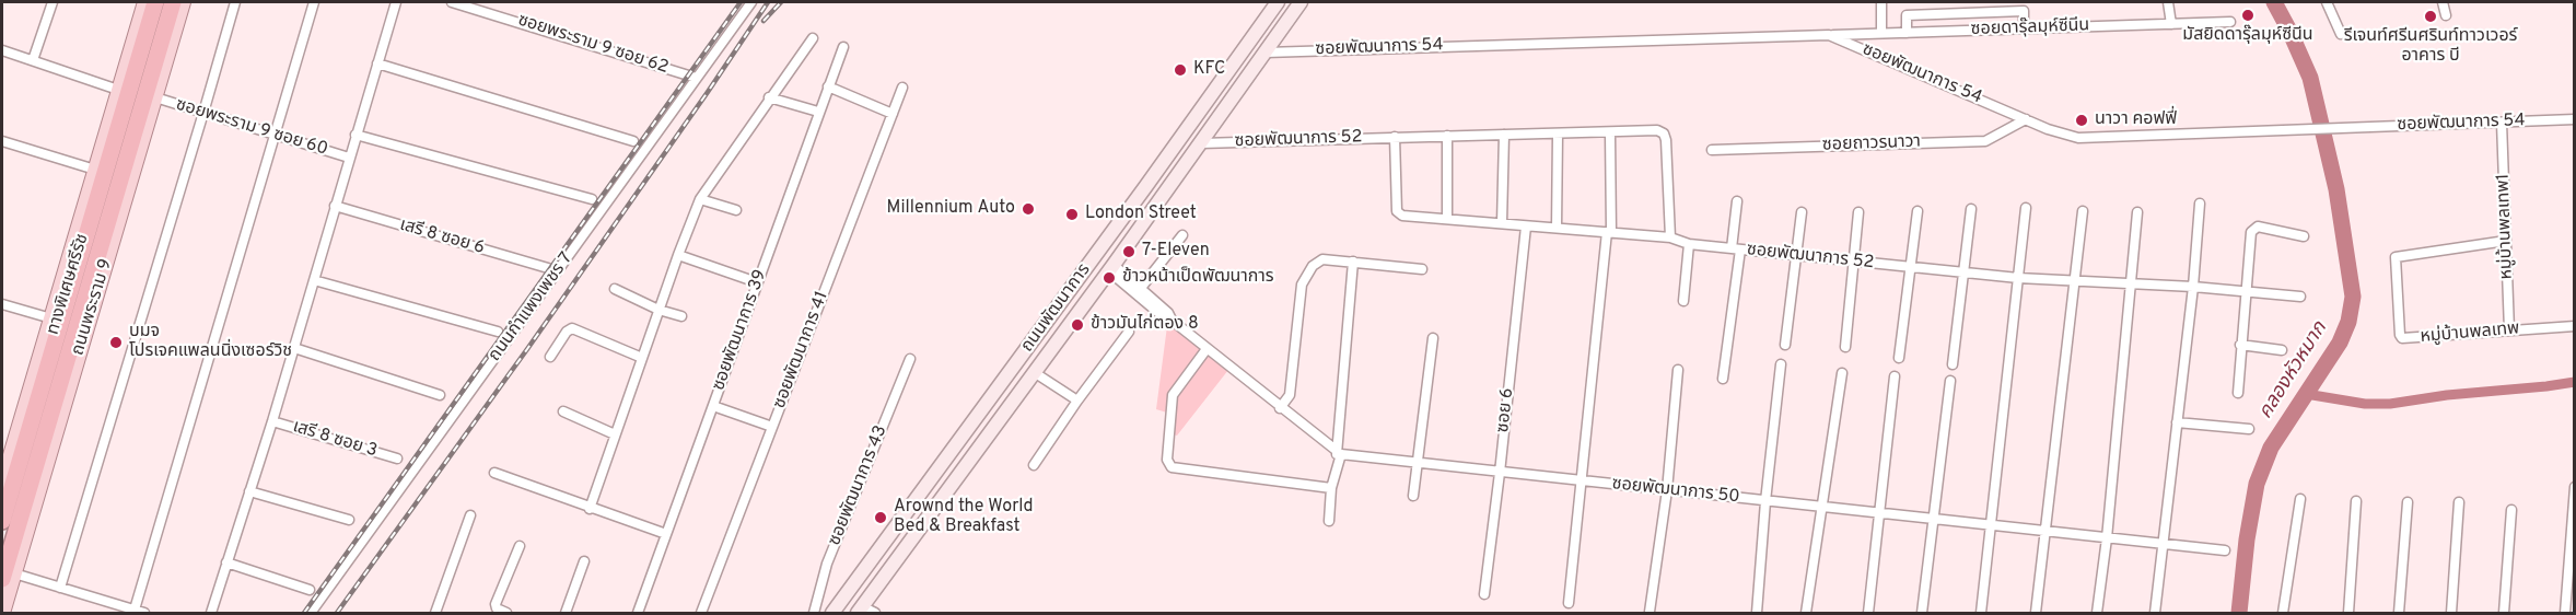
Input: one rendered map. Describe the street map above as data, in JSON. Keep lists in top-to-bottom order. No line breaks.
{"streets":{"highway":["ทางพิเศษศรีรัช"],"main road":["ถนนพระราม 9","ถนนพัฒนาการ"],"street":["ซอยดารุ๊ลมุห์ซีนีน","ซอยพระราม 9 ซอย 62","ซอยพัฒนาการ 54","ซอยพระราม 9 ซอย 60","ซอยพัฒนาการ 52","ซอยถาวรนาวา","หมู่บ้านพลเทพ1","เสรี 8 ซอย 6","ถนนกำแพงเพชร 7","ซอยพัฒนาการ 39","หมู่บ้านพลเทพ","ซอยพัฒนาการ 41","ซอย 6","เสรี 8 ซอย 3","ซอยพัฒนาการ 43","ซอยพัฒนาการ 50"]},"crossings":[["ซอยดารุ๊ลมุห์ซีนีน","ซอยพัฒนาการ 54"],["ซอยพระราม 9 ซอย 62","ถนนกำแพงเพชร 7"],["ซอยพัฒนาการ 54","ซอยถาวรนาวา"],["ซอยพัฒนาการ 54","หมู่บ้านพลเทพ1"],["ซอยพัฒนาการ 54","ถนนพัฒนาการ"],["ซอยพระราม 9 ซอย 60","ถนนพระราม 9"],["ซอยพัฒนาการ 52","ถนนพัฒนาการ"],["ซอยพัฒนาการ 52","ซอย 6"],["หมู่บ้านพลเทพ1","หมู่บ้านพลเทพ"],["ทางพิเศษศรีรัช","ถนนพระราม 9"],["ซอย 6","ซอยพัฒนาการ 50"]],"water":["คลองหัวหมาก"],"places":["มัสยิดดารุ๊ลมุห์ซีนีน","รีเจนท์ศรีนศรินท์ทาวเวอร์ อาคาร บี","KFC","นาวา คอฟฟี่","Millennium Auto","London Street","7-Eleven","ข้าวหน้าเป็ดพัฒนาการ","ข้าวมันไก่ตอง 8","บมจ โปรเจคแพลนนิ่งเซอร์วิช","Arownd the World Bed & Breakfast"]}
